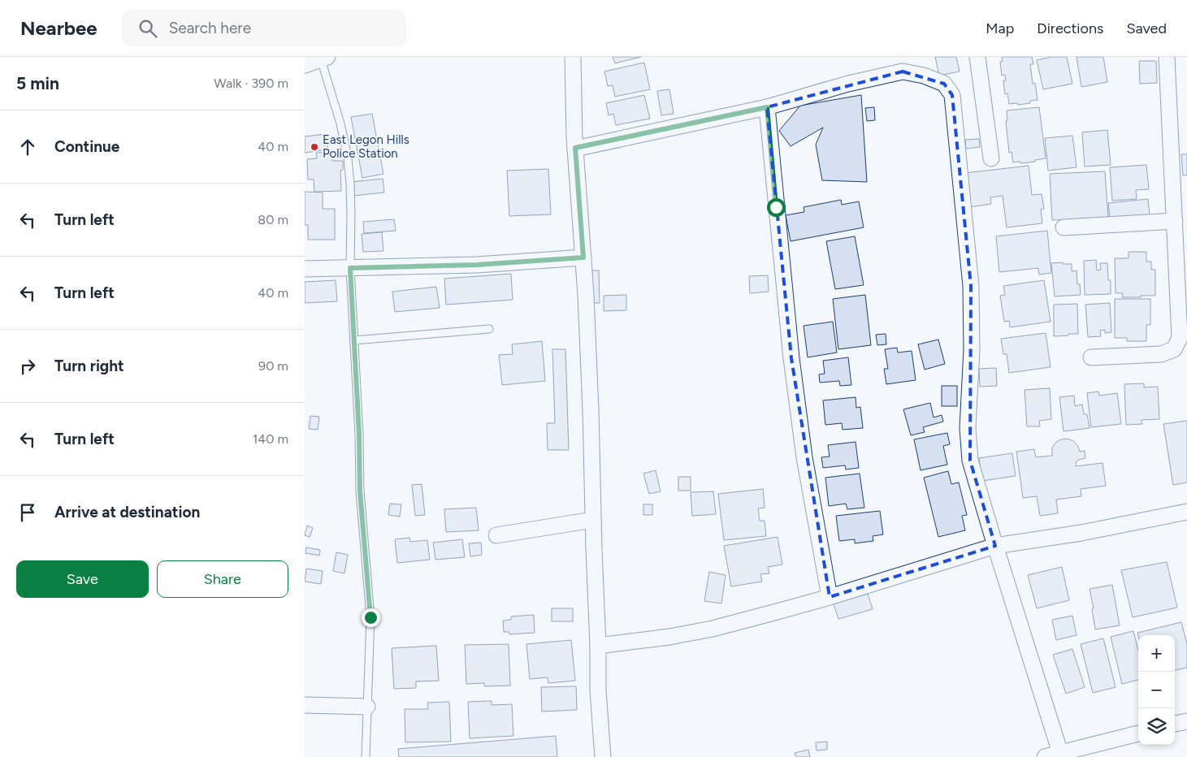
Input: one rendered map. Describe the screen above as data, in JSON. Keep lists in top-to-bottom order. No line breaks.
{"places":["East Legon Hills Police Station"],"page":{"header":"Nearbee","search":"Search here","nav":["Map","Directions","Saved"],"heading":["5 min","Walk · 390 m"],"list":[["Continue","40 m"],["Turn left","80 m"],["Turn left","40 m"],["Turn right","90 m"],["Turn left","140 m"],"Arrive at destination"],"buttons":["Save","Share"],"map_buttons":["+","−"]}}
